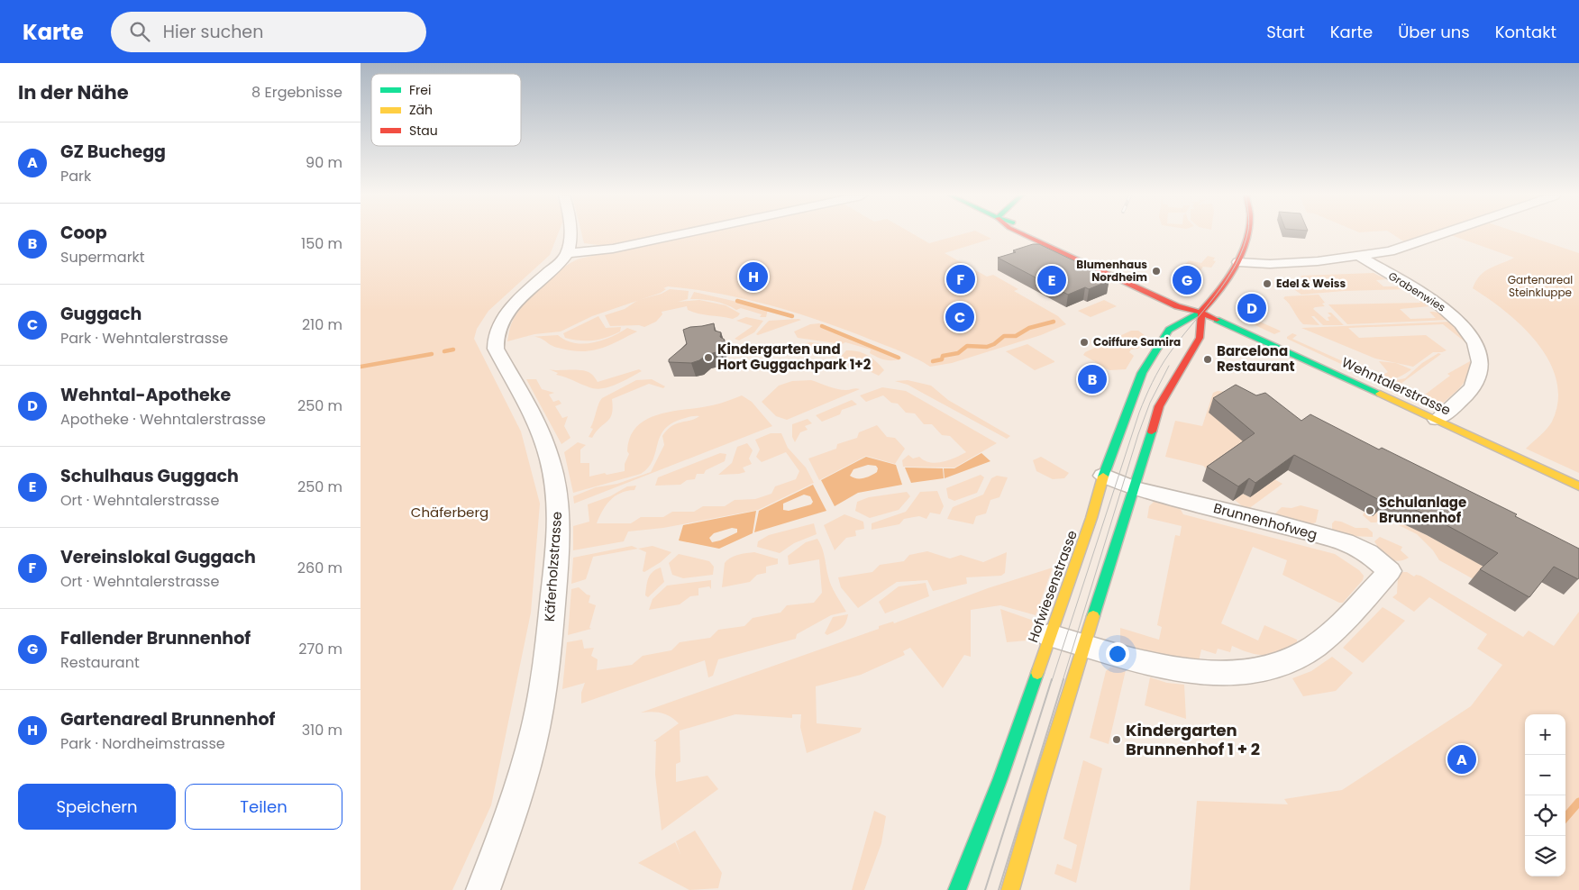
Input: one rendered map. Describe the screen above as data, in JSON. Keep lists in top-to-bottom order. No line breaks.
{"streets":{"street":["Grabenwies","Wehntalerstrasse","Brunnenhofweg","Käferholzstrasse","Hofwiesenstrasse"]},"crossings":[["Grabenwies","Wehntalerstrasse"],["Wehntalerstrasse","Hofwiesenstrasse"],["Brunnenhofweg","Hofwiesenstrasse"]],"parks":["Gartenareal Steinkluppe","Chäferberg"],"places":["Blumenhaus Nordheim","Edel & Weiss","Coiffure Samira","Kindergarten und Hort Guggachpark 1+2","Barcelona Restaurant","Schulanlage Brunnenhof","Kindergarten Brunnenhof 1 + 2"],"legend":["Frei","Zäh","Stau"],"page":{"header":"Karte","search":"Hier suchen","nav":["Start","Karte","Über uns","Kontakt"],"heading":["In der Nähe","8 Ergebnisse"],"list":[{"mark":"A","name":"GZ Buchegg","note":"Park","value":"90 m"},{"mark":"B","name":"Coop","note":"Supermarkt","value":"150 m"},{"mark":"C","name":"Guggach","note":"Park · Wehntalerstrasse","value":"210 m"},{"mark":"D","name":"Wehntal-Apotheke","note":"Apotheke · Wehntalerstrasse","value":"250 m"},{"mark":"E","name":"Schulhaus Guggach","note":"Ort · Wehntalerstrasse","value":"250 m"},{"mark":"F","name":"Vereinslokal Guggach","note":"Ort · Wehntalerstrasse","value":"260 m"},{"mark":"G","name":"Fallender Brunnenhof","note":"Restaurant","value":"270 m"},{"mark":"H","name":"Gartenareal Brunnenhof","note":"Park · Nordheimstrasse","value":"310 m"}],"pins":["H","F","E","G","D","C","B","A"],"map_buttons":["+","−"],"buttons":["Speichern","Teilen"]}}
